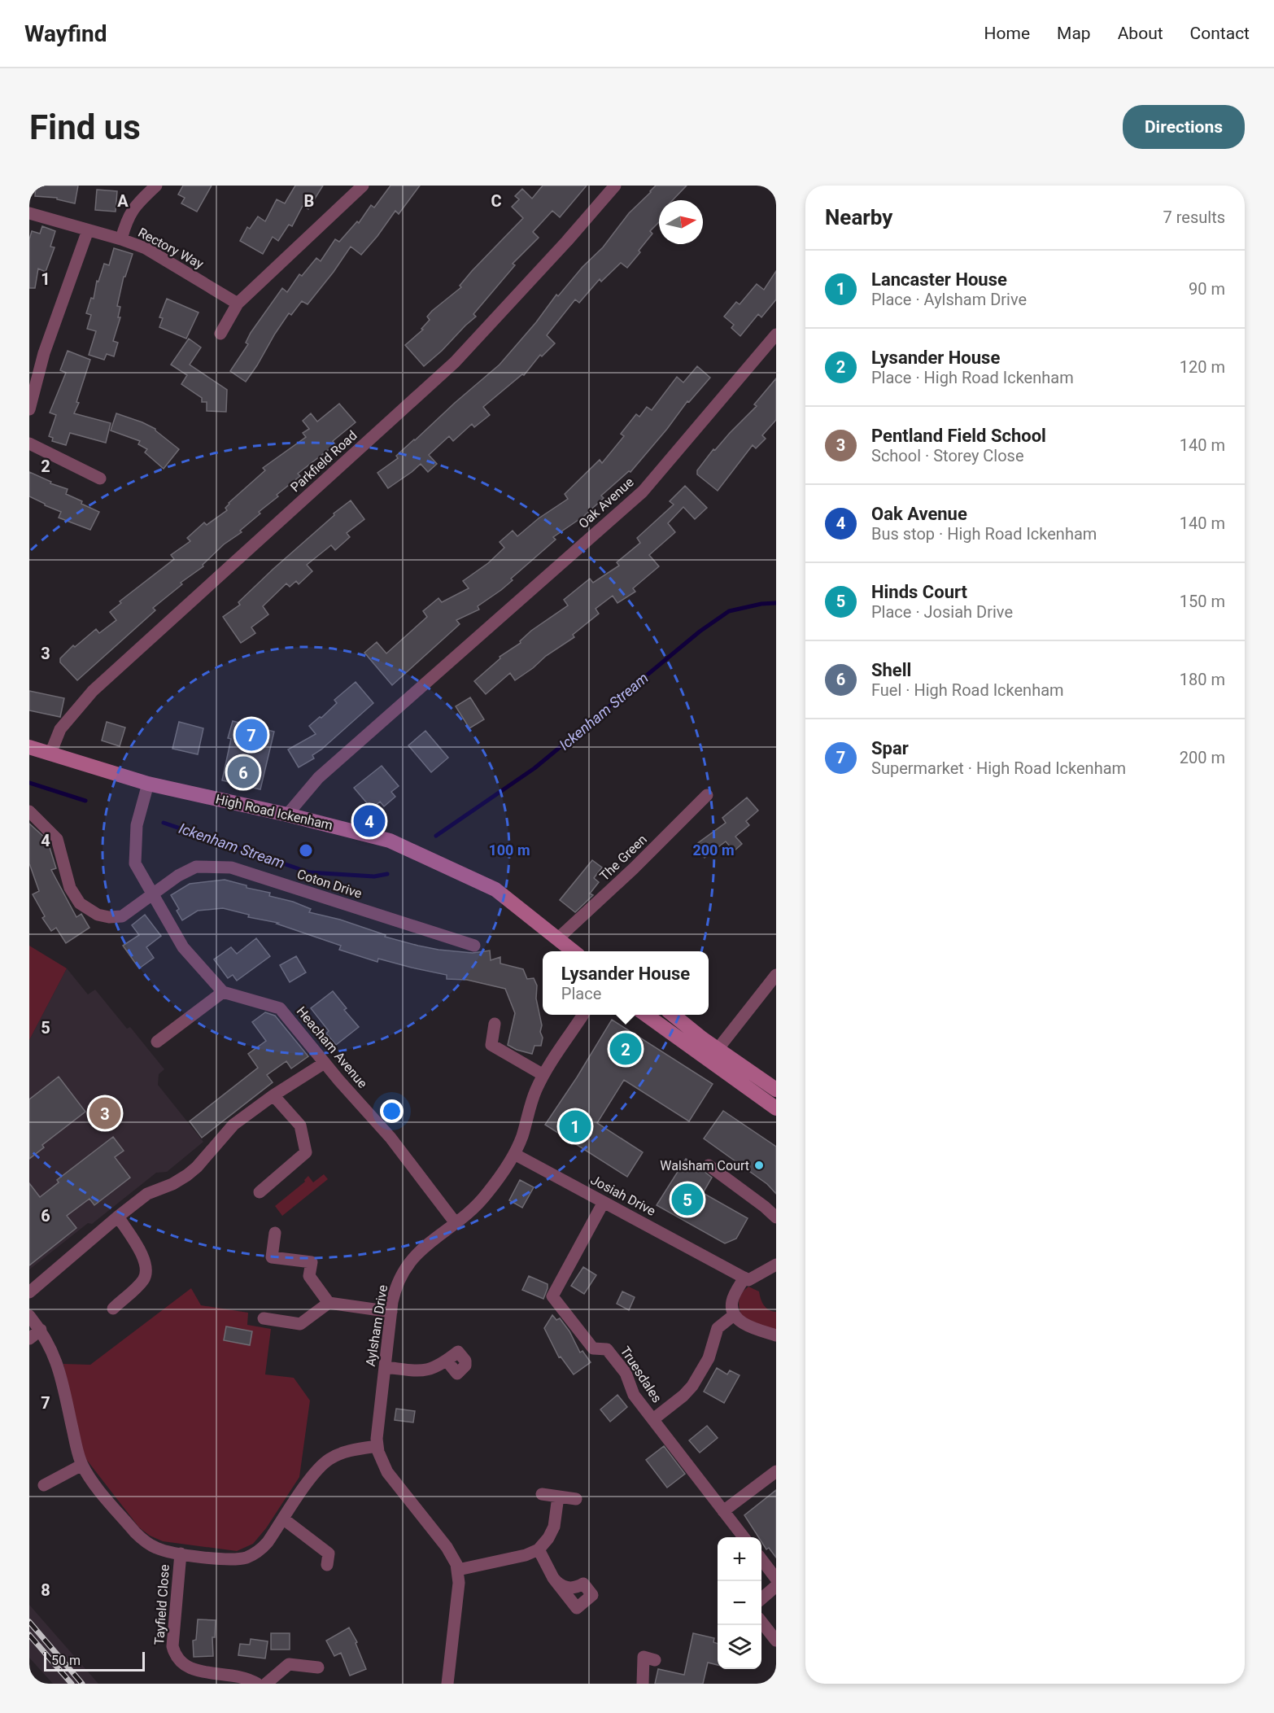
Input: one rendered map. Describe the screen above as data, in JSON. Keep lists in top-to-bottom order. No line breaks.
{"streets":{"main road":["High Road Ickenham"],"street":["Rectory Way","Parkfield Road","Oak Avenue","The Green","Coton Drive","Heacham Avenue","Josiah Drive","Aylsham Drive","Truesdales","Tayfield Close"]},"crossings":[["Parkfield Road","High Road Ickenham"],["Oak Avenue","High Road Ickenham"],["High Road Ickenham","The Green"],["Heacham Avenue","Aylsham Drive"],["Josiah Drive","Aylsham Drive"],["Josiah Drive","Truesdales"]],"water":["Ickenham Stream"],"places":["Walsham Court"],"scale_bar":"50 m","north":"right","page":{"header":"Wayfind","nav":["Home","Map","About","Contact"],"buttons":"Directions","title":"Find us","heading":["Nearby","7 results"],"list":[{"mark":"1","name":"Lancaster House","note":"Place · Aylsham Drive","value":"90 m"},{"mark":"2","name":"Lysander House","note":"Place · High Road Ickenham","value":"120 m"},{"mark":"3","name":"Pentland Field School","note":"School · Storey Close","value":"140 m"},{"mark":"4","name":"Oak Avenue","note":"Bus stop · High Road Ickenham","value":"140 m"},{"mark":"5","name":"Hinds Court","note":"Place · Josiah Drive","value":"150 m"},{"mark":"6","name":"Shell","note":"Fuel · High Road Ickenham","value":"180 m"},{"mark":"7","name":"Spar","note":"Supermarket · High Road Ickenham","value":"200 m"}],"pins":["7","6","4","2","3","1","5"],"popup":["Lysander House","Place"],"map_buttons":["+","−"],"scale":"50 m"},"grid":{"columns":["A","B","C"],"rows":["1","2","3","4","5","6","7","8"]},"rings":["100 m","200 m"]}
